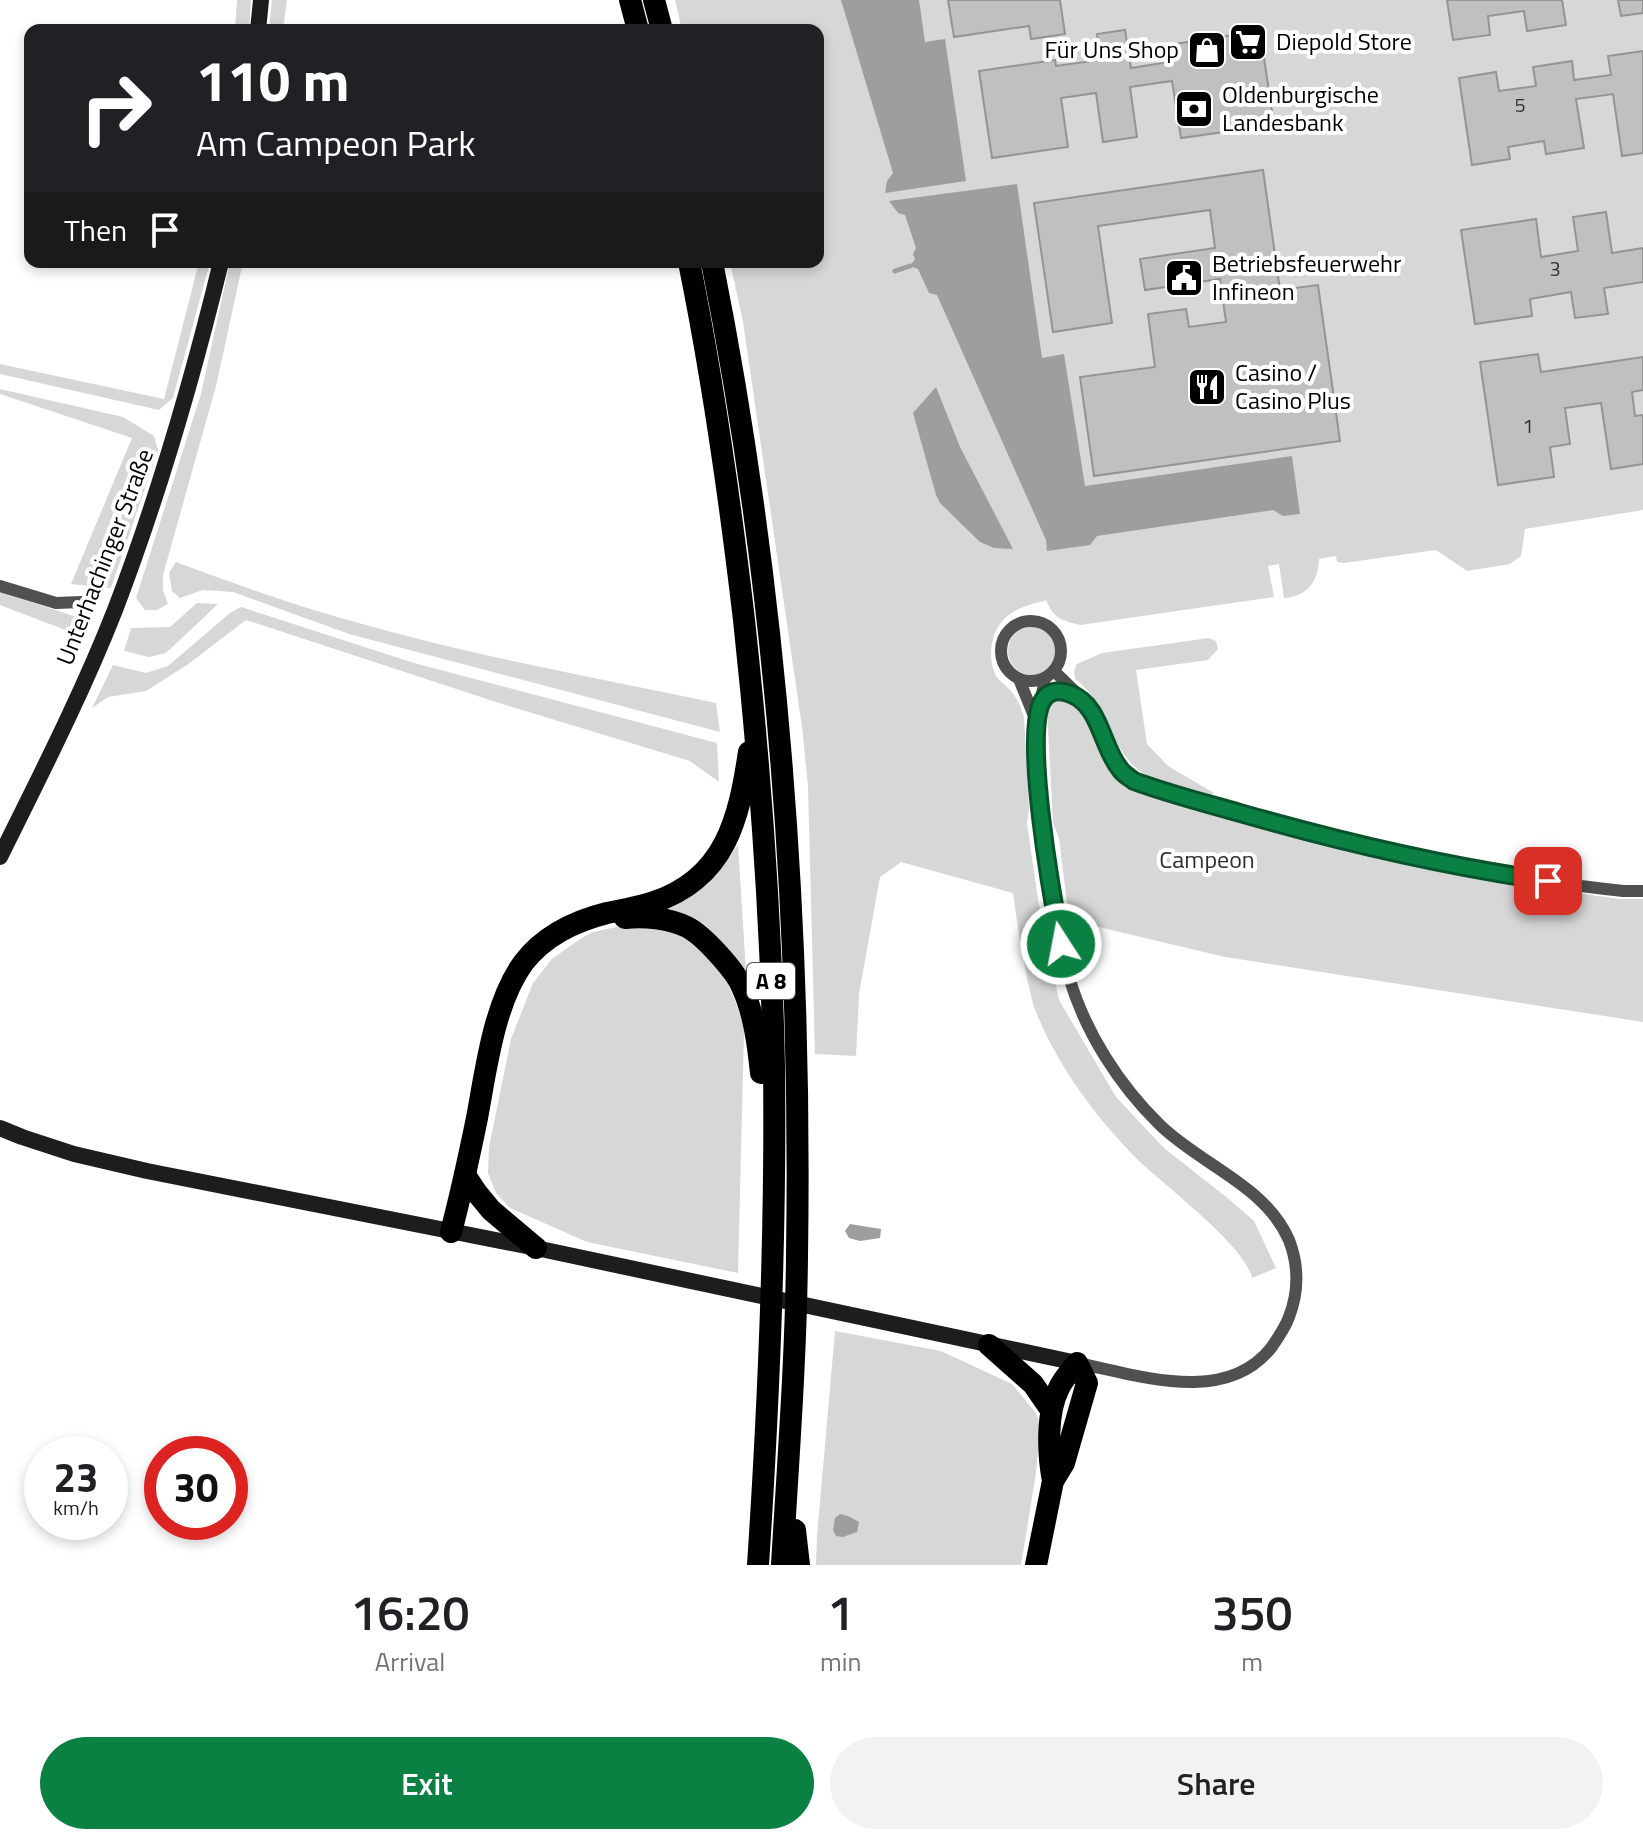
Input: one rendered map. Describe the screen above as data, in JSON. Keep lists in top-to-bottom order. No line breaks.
{"streets":{"highway":["A 8"],"main road":["Unterhachinger Straße"]},"parks":["Campeon"],"places":{"supermarket":["Diepold Store"],"shop":["Für Uns Shop"],"bank":["Oldenburgische Landesbank"],"public building":["Betriebsfeuerwehr Infineon"],"restaurant":["Casino / Casino Plus"]},"house_numbers":["5","3","1"],"page":{"turn":["110 m","Am Campeon Park"],"then":"Then","speed":"23 km/h","limit":"30","eta":["16:20","Arrival","1","min","350","m"],"buttons":["Exit","Share"]}}
